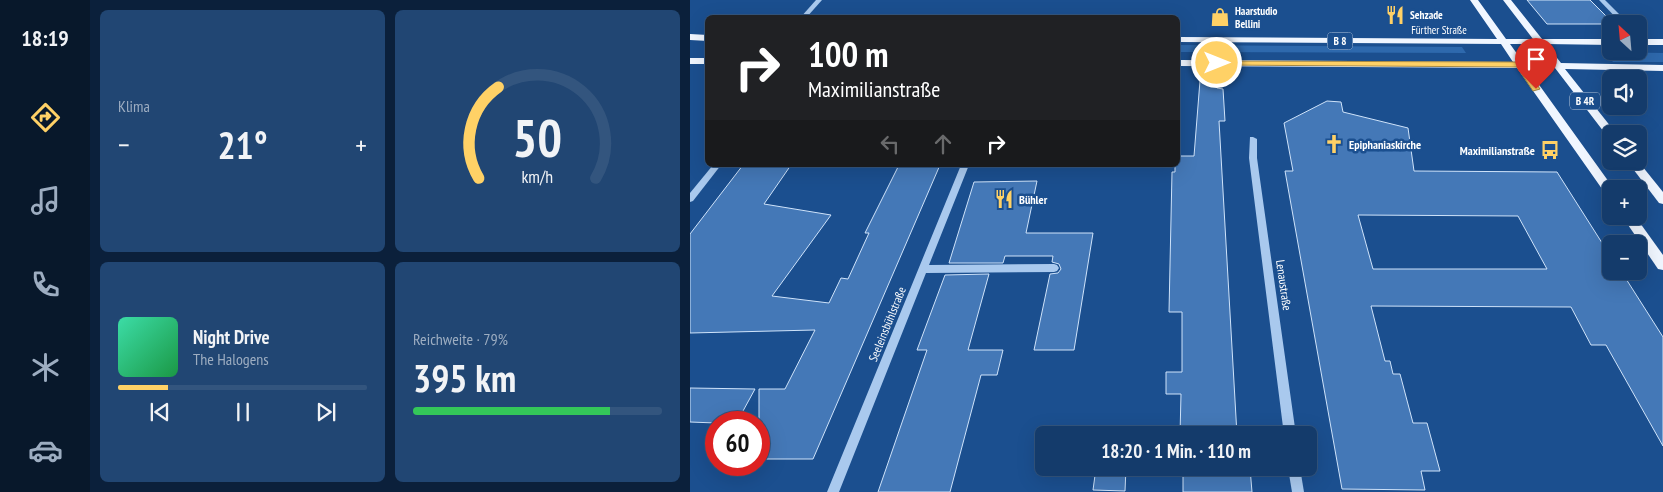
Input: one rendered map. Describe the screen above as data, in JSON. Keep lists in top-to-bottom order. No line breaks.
{"streets":{"main road":["Fürther Straße","B 8","B 4R"],"street":["Lenaustraße","Seeleinsbühlstraße"]},"crossings":[["Fürther Straße","B 4R"],["B 8","B 4R"]],"places":{"restaurant":["Sehzade","Bühler"],"shop":["Haarstudio Bellini"],"church":["Epiphaniaskirche"],"bus stop":["Maximilianstraße"]},"north":"top left","page":{"tabs":"18:19","tile":["Klima",["Reichweite · 79%","395 km"]],"map_buttons":["+","−"],"turn":["100 m","Maximilianstraße"],"heat":["−","21°","+"],"song":["Night Drive","The Halogens"],"limit":"60","trip":"18:20 · 1 Min. · 110 m","gauge":["50","km/h"]}}
